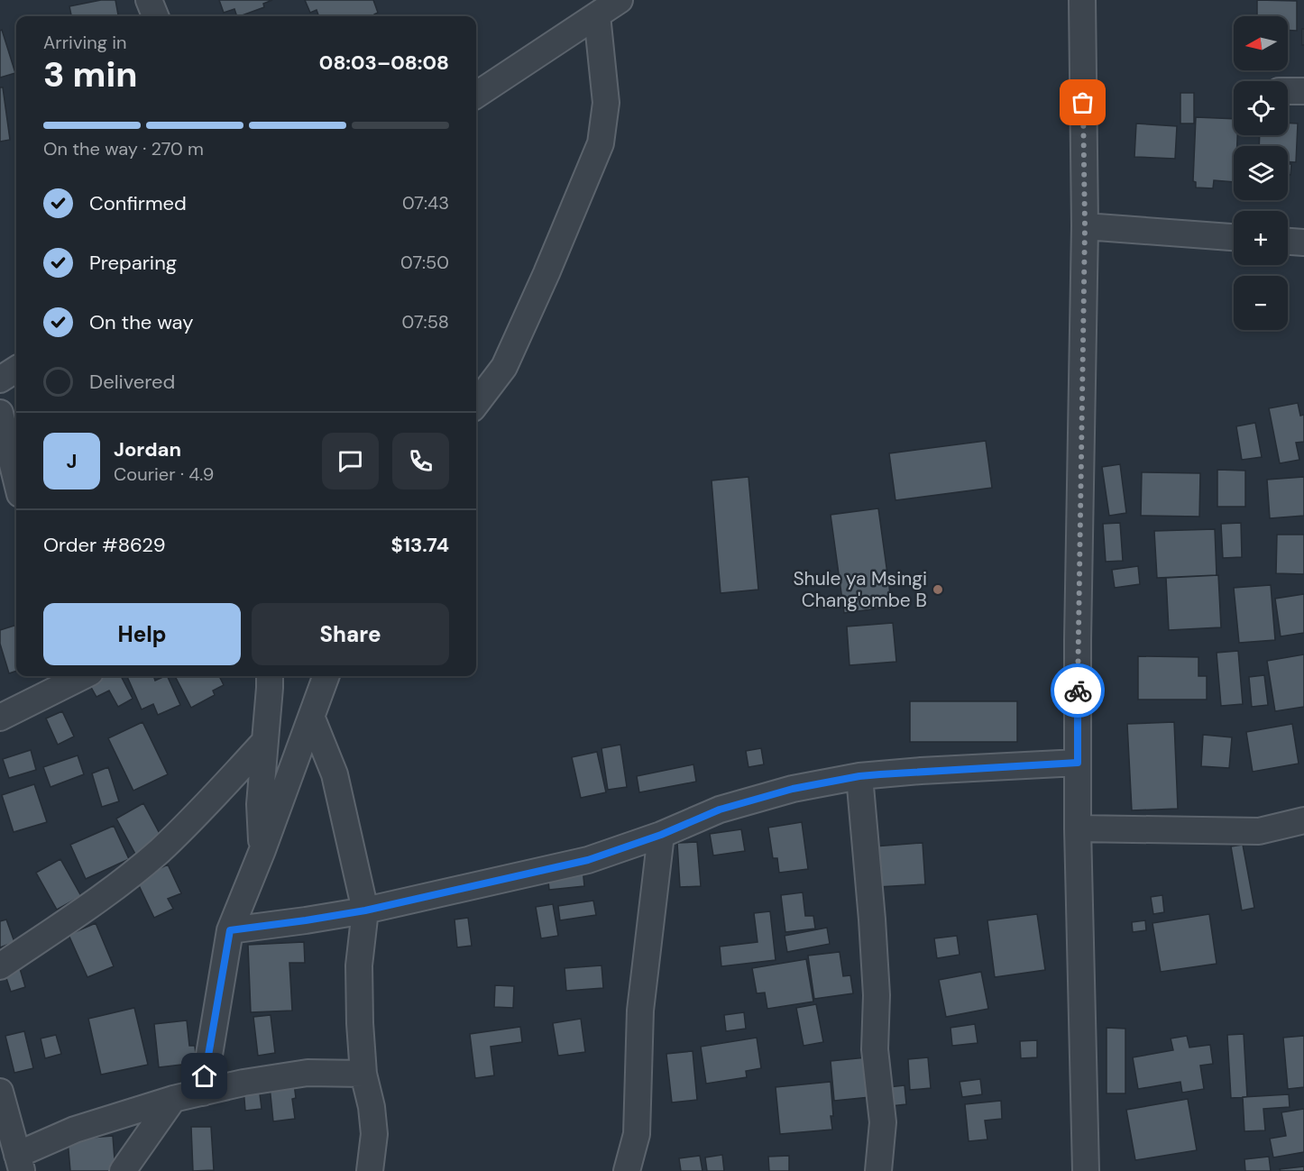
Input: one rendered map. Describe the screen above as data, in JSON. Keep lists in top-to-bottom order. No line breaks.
{"places":["Shule ya Msingi Chang'ombe B"],"north":"left","page":{"map_buttons":["+","−"],"heading":["3 min","Arriving in","08:03–08:08"],"panel":["Jordan","Courier · 4.9","Order #8629","$13.74"],"bar":"On the way · 270 m","list":[["Confirmed","07:43"],["Preparing","07:50"],["On the way","07:58"],"Delivered"],"round":"J","buttons":["Help","Share"]}}
